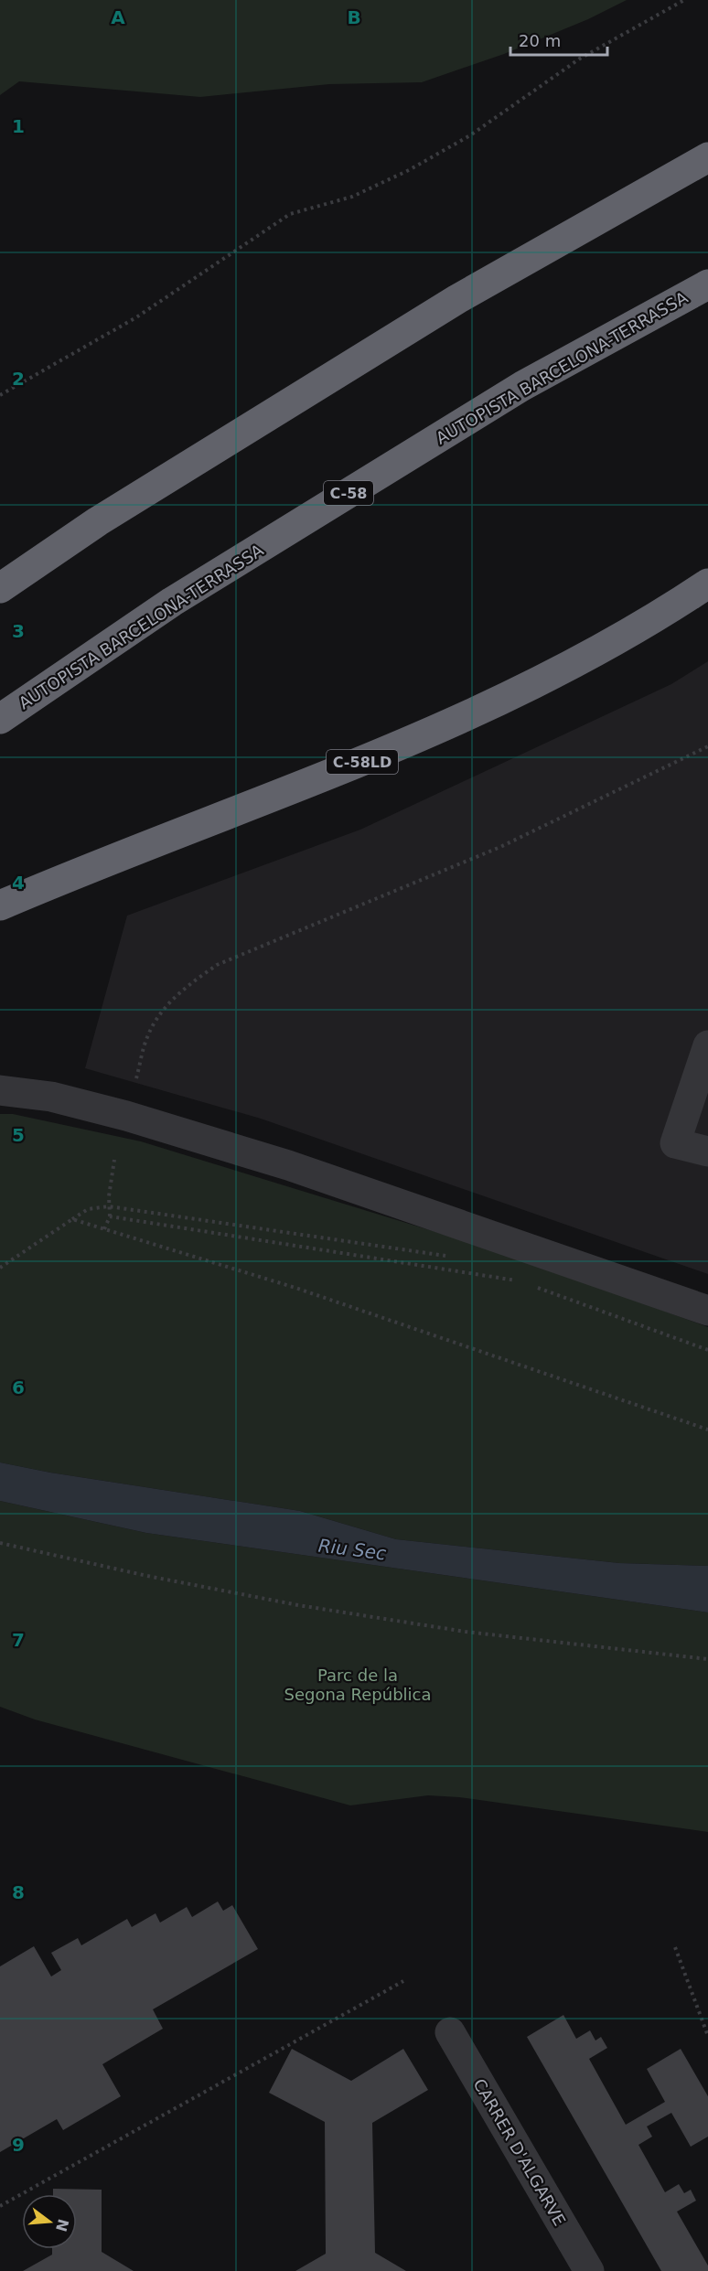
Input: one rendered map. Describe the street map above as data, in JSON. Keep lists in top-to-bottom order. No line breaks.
{"streets":{"highway":["AUTOPISTA BARCELONA-TERRASSA","C-58","C-58LD"],"street":["CARRER D'ALGARVE"]},"water":["Riu Sec"],"parks":["Parc de la Segona República"],"scale_bar":"20 m","north":"right","grid":{"columns":["A","B"],"rows":["1","2","3","4","5","6","7","8","9"]}}
